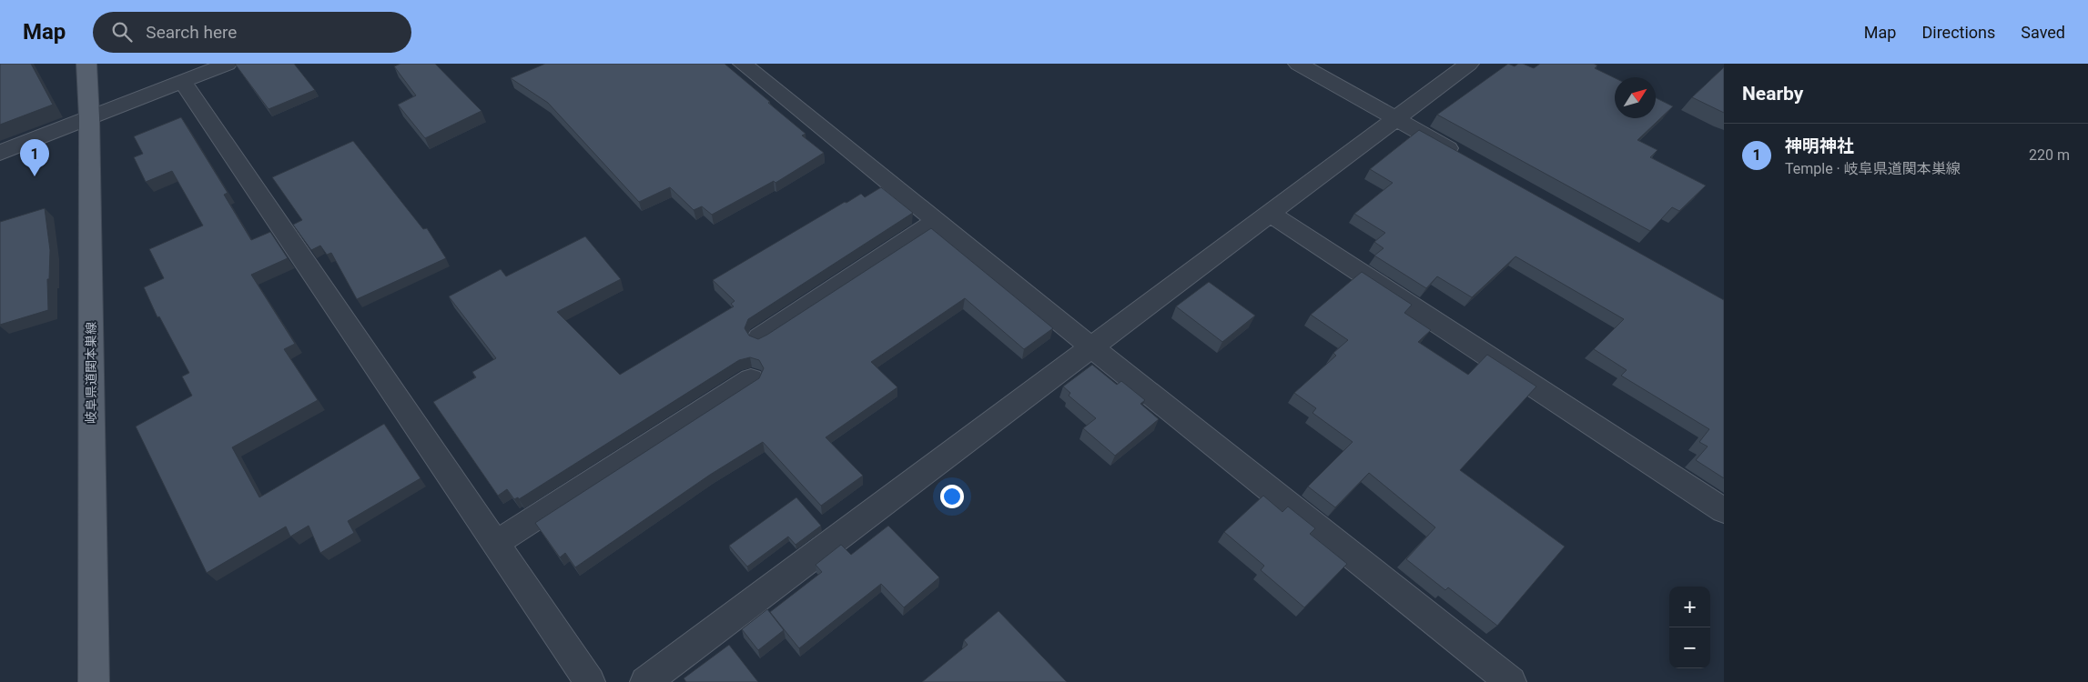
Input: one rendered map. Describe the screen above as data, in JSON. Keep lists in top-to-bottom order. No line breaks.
{"streets":{"main road":["岐阜県道関本巣線"]},"north":"top right","page":{"header":"Map","search":"Search here","nav":["Map","Directions","Saved"],"heading":"Nearby","list":[{"mark":"1","name":"神明神社","note":"Temple · 岐阜県道関本巣線","value":"220 m"}],"pins":"1","map_buttons":["+","−"]}}
